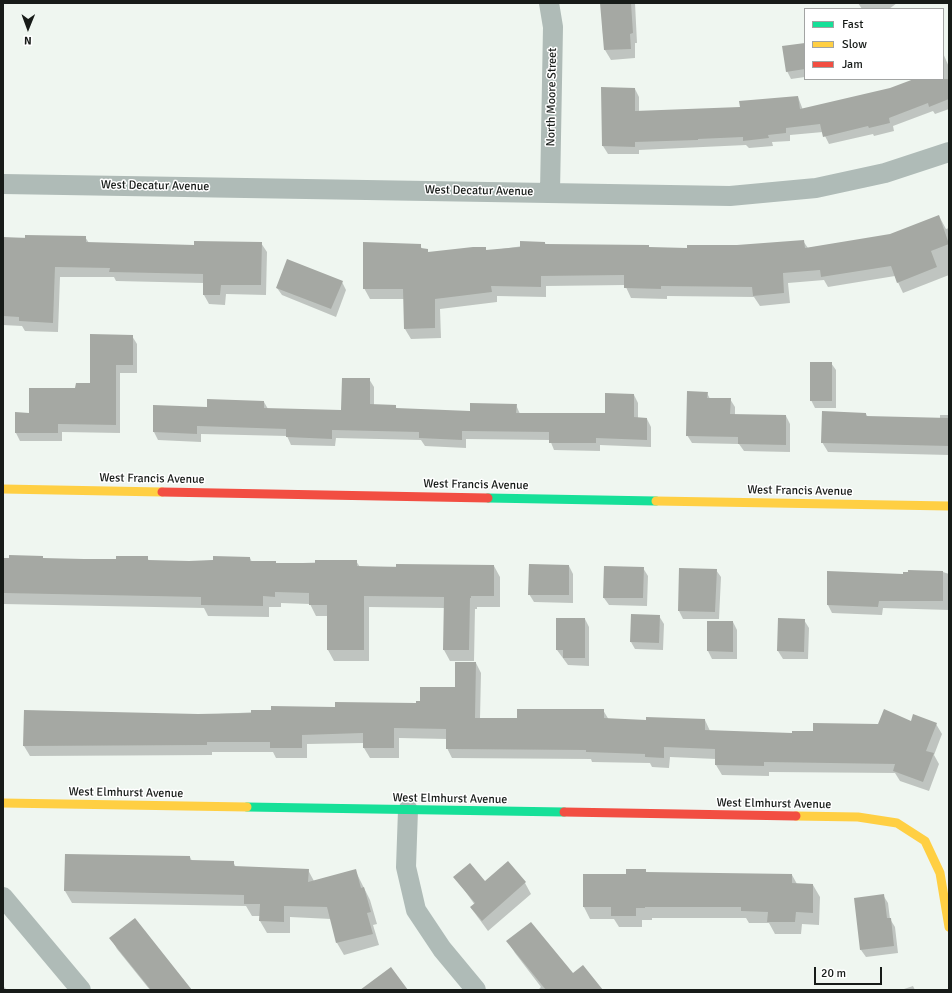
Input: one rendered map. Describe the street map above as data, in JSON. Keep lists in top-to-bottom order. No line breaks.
{"streets":{"street":["North Moore Street","West Decatur Avenue","West Francis Avenue","West Elmhurst Avenue"]},"crossings":[["North Moore Street","West Decatur Avenue"]],"legend":["Fast","Slow","Jam"],"scale_bar":"20 m","north":"bottom"}
